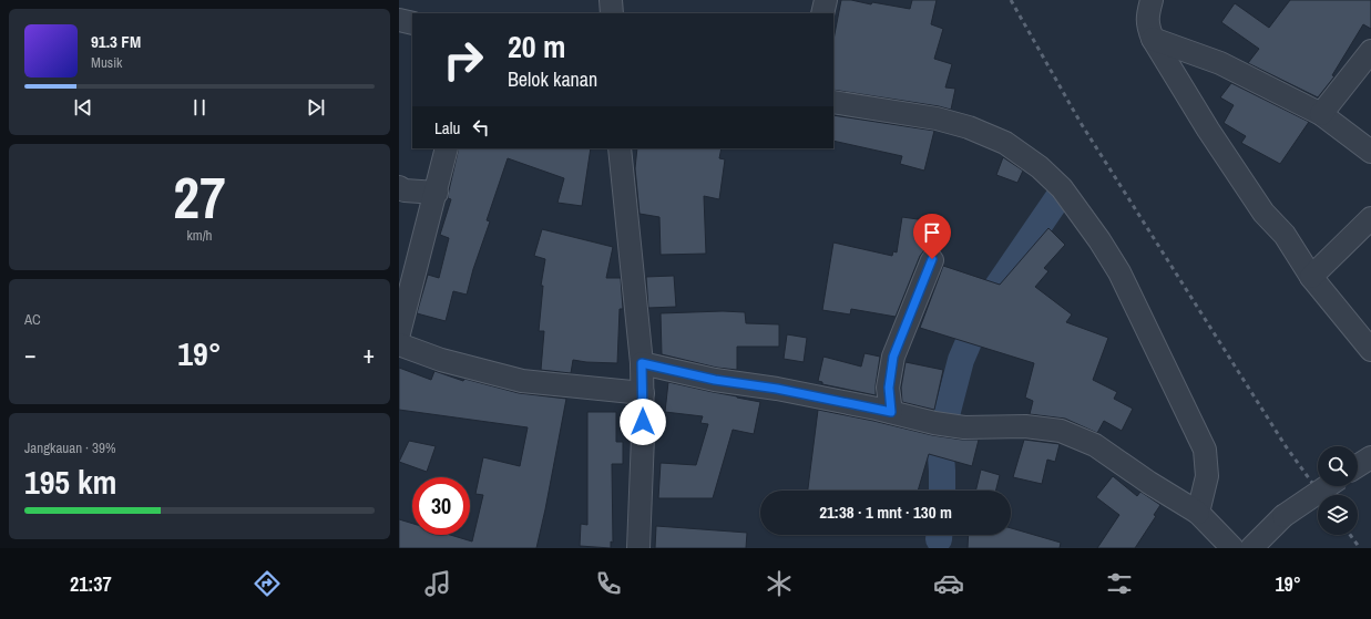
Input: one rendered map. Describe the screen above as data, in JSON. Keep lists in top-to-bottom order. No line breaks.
{"page":{"turn":["20 m","Belok kanan"],"song":["91.3 FM","Musik"],"then":"Lalu","tile":[["27","km/h"],"AC",["Jangkauan · 39%","195 km"]],"heat":["−","19°","+"],"limit":"30","trip":"21:38 · 1 mnt · 130 m","tabs":["21:37","19°"]}}
